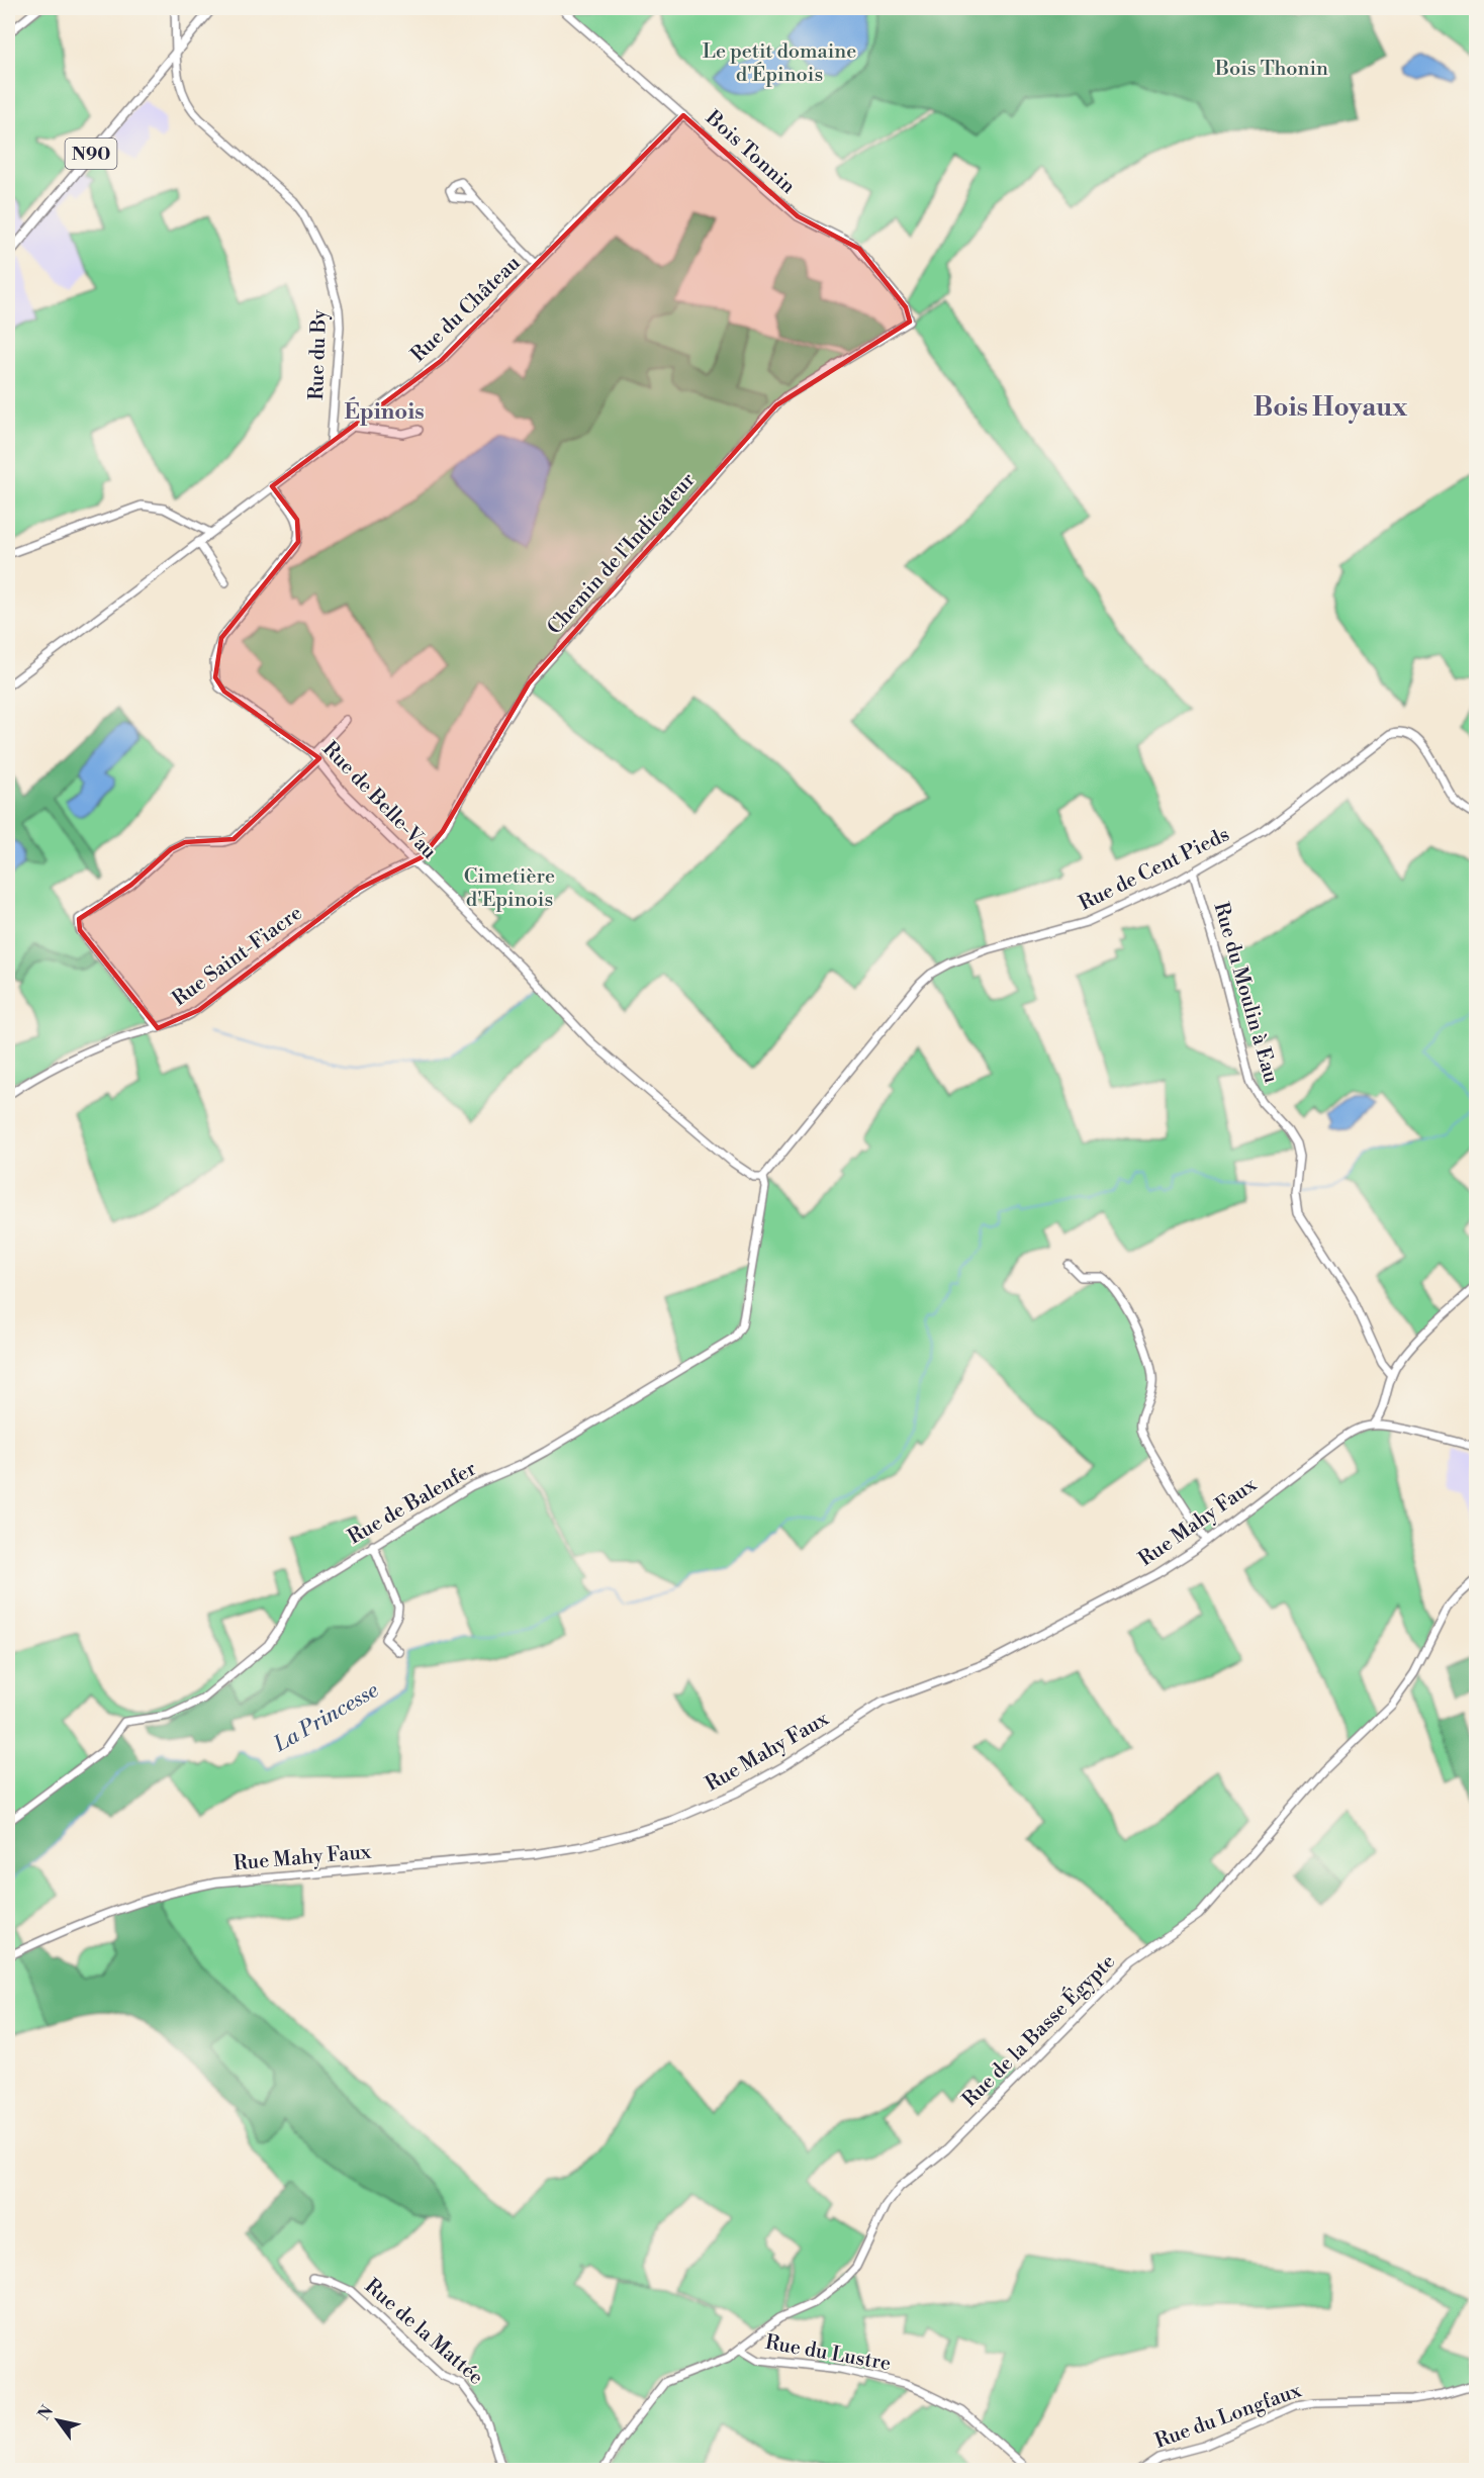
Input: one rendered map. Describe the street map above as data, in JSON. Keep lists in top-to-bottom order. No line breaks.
{"streets":{"main road":["N90"],"street":["Bois Tonnin","Rue du Château","Rue du By","Chemin de l'Indicateur","Rue de Belle-Vau","Rue de Cent Pieds","Rue Saint-Fiacre","Rue du Moulin à Eau","Rue de Balenfer","Rue Mahy Faux","Rue de la Basse Égypte","Rue de la Mattée","Rue du Lustre","Rue du Longfaux"]},"crossings":[["Bois Tonnin","Rue du Château"],["Bois Tonnin","Chemin de l'Indicateur"],["N90","Rue du By"],["Rue du Château","Rue du By"],["Chemin de l'Indicateur","Rue de Belle-Vau"],["Chemin de l'Indicateur","Rue Saint-Fiacre"],["Rue de Belle-Vau","Rue de Cent Pieds"],["Rue de Belle-Vau","Rue Saint-Fiacre"],["Rue de Belle-Vau","Rue de Balenfer"],["Rue de Cent Pieds","Rue du Moulin à Eau"],["Rue de Cent Pieds","Rue de Balenfer"],["Rue de la Basse Égypte","Rue du Lustre"]],"districts":["Bois Hoyaux","Épinois"],"water":["La Princesse"],"parks":["Le petit domaine d'Épinois","Bois Thonin","Cimetière d'Epinois"],"north":"top left"}
